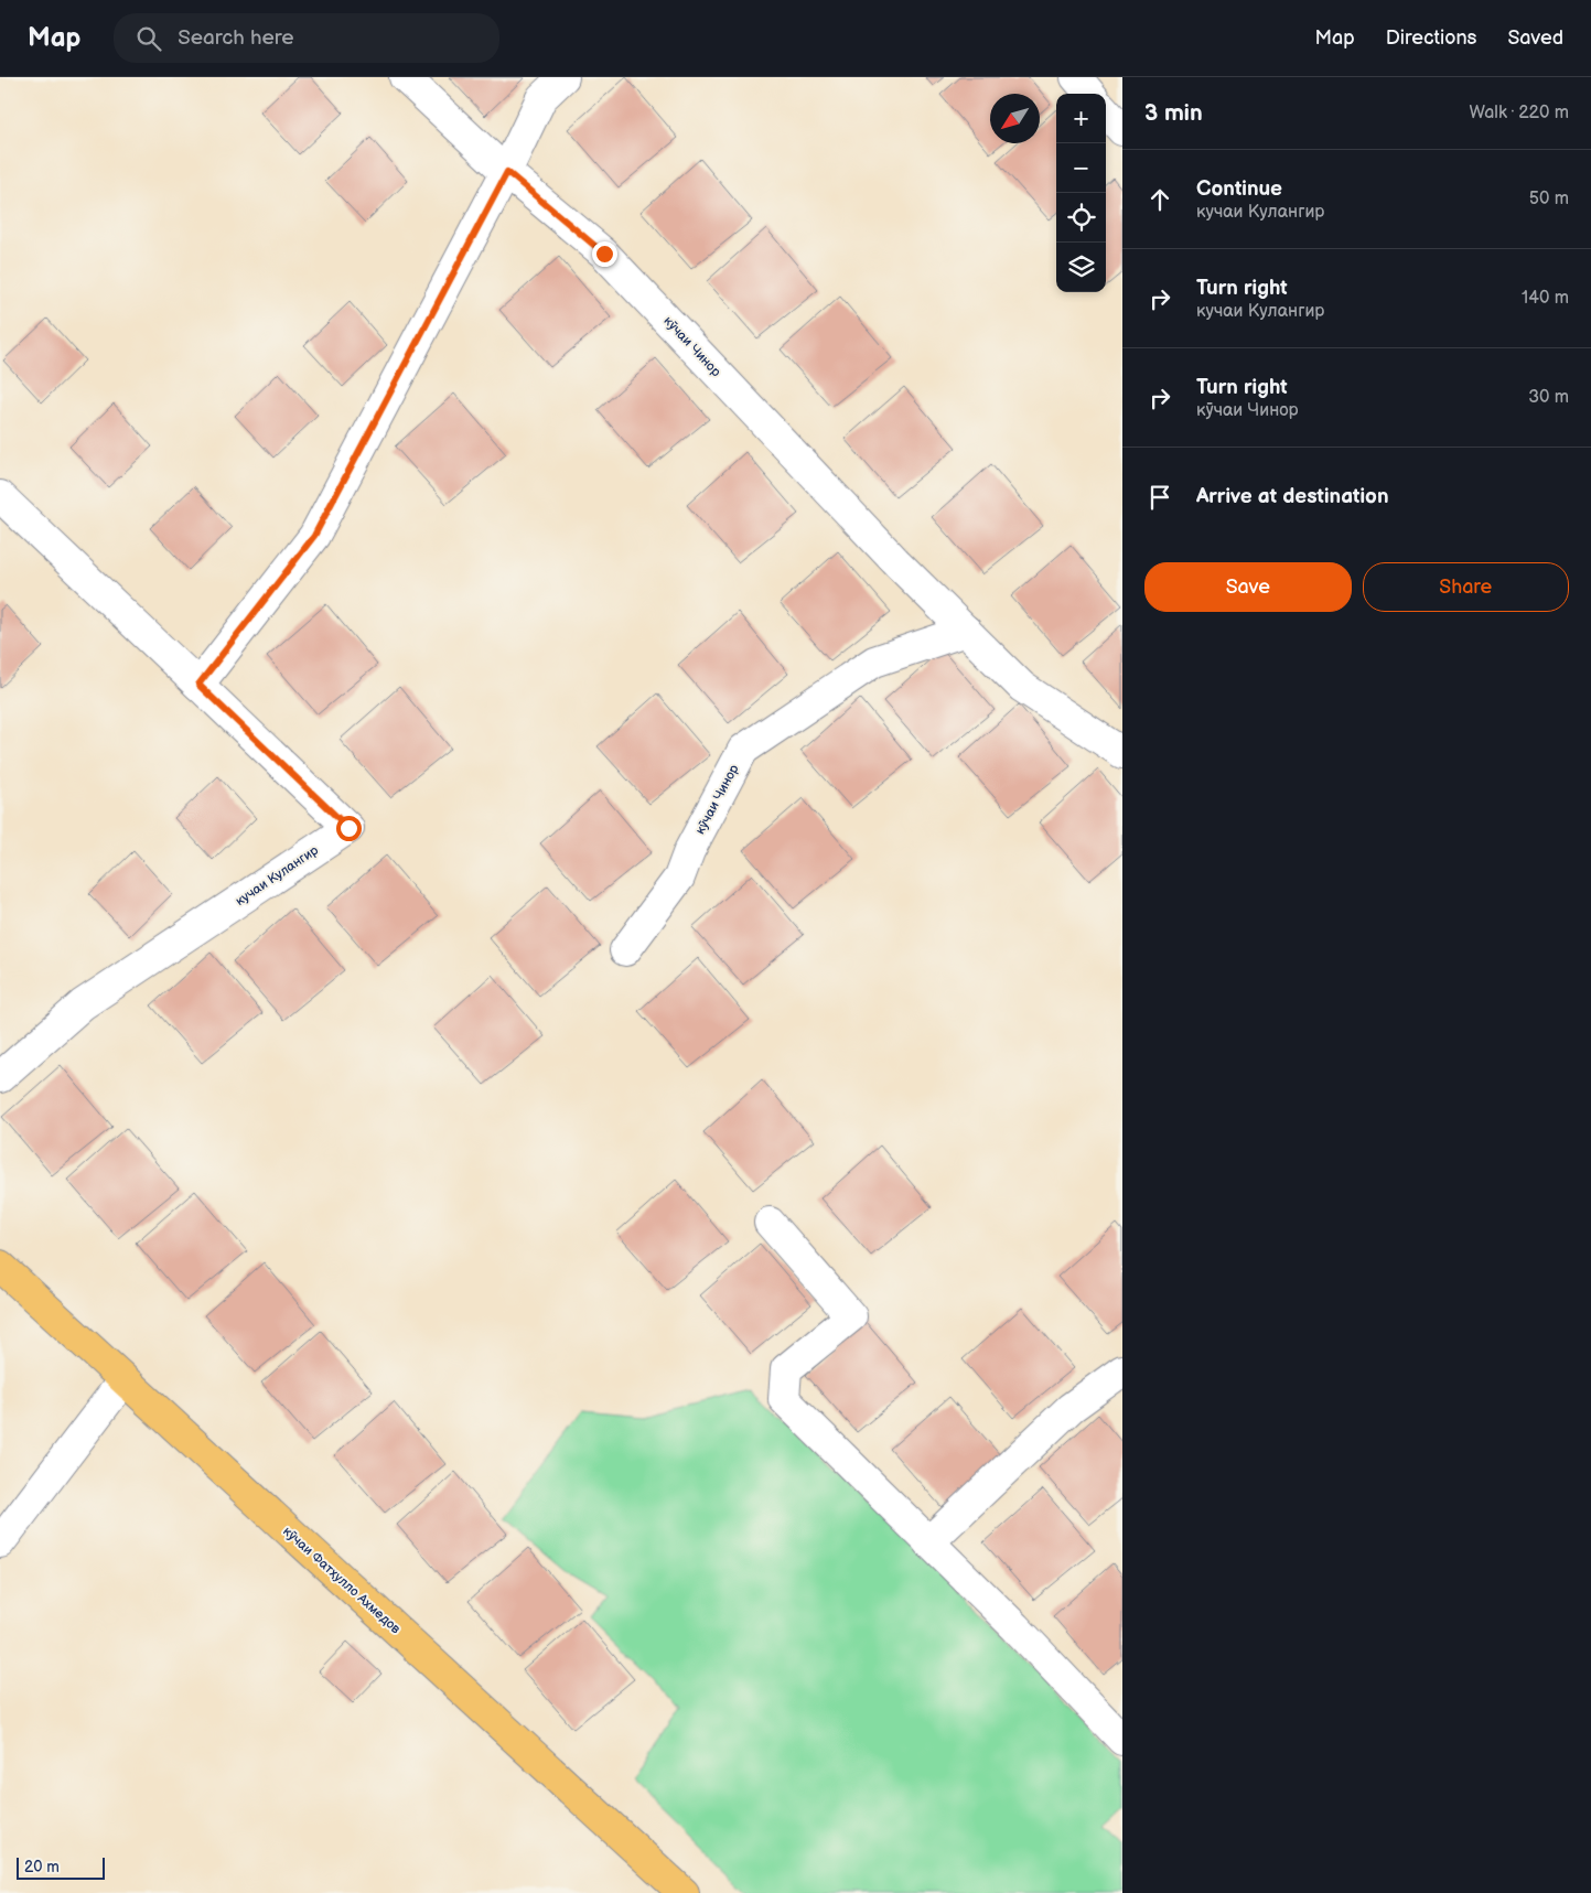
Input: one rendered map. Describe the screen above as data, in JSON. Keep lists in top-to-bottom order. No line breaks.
{"streets":{"main road":["кӯчаи Фатҳулло Ахмедов"],"street":["кӯчаи Чинор","кучаи Кулангир"]},"scale_bar":"20 m","north":"bottom left","page":{"header":"Map","search":"Search here","nav":["Map","Directions","Saved"],"heading":["3 min","Walk · 220 m"],"map_buttons":["+","−"],"list":[["Continue","кучаи Кулангир","50 m"],["Turn right","кучаи Кулангир","140 m"],["Turn right","кӯчаи Чинор","30 m"],"Arrive at destination"],"buttons":["Save","Share"],"scale":"20 m"}}
